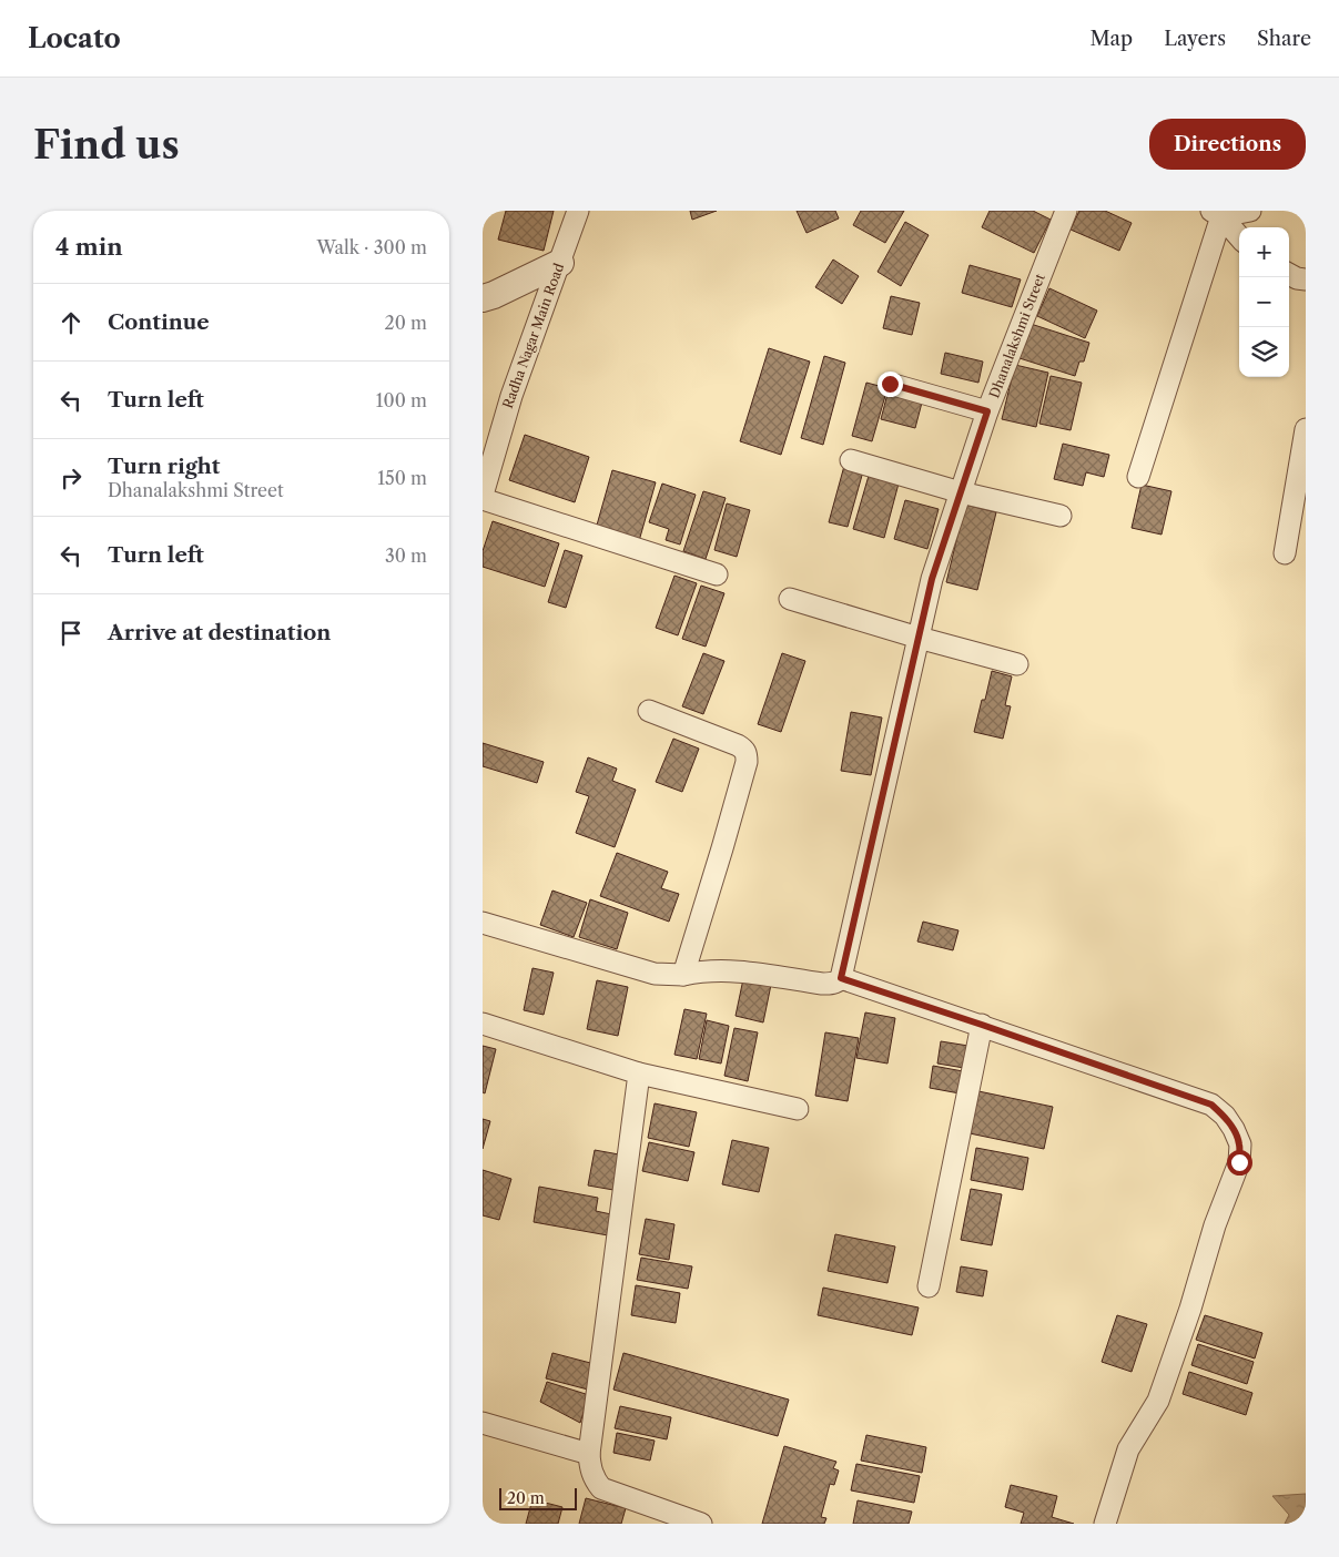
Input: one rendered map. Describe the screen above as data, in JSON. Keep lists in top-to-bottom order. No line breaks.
{"streets":{"street":["Radha Nagar Main Road","Dhanalakshmi Street"]},"scale_bar":"20 m","page":{"header":"Locato","nav":["Map","Layers","Share"],"buttons":"Directions","title":"Find us","heading":["4 min","Walk · 300 m"],"map_buttons":["+","−"],"list":[["Continue","20 m"],["Turn left","100 m"],["Turn right","Dhanalakshmi Street","150 m"],["Turn left","30 m"],"Arrive at destination"],"scale":"20 m"}}
